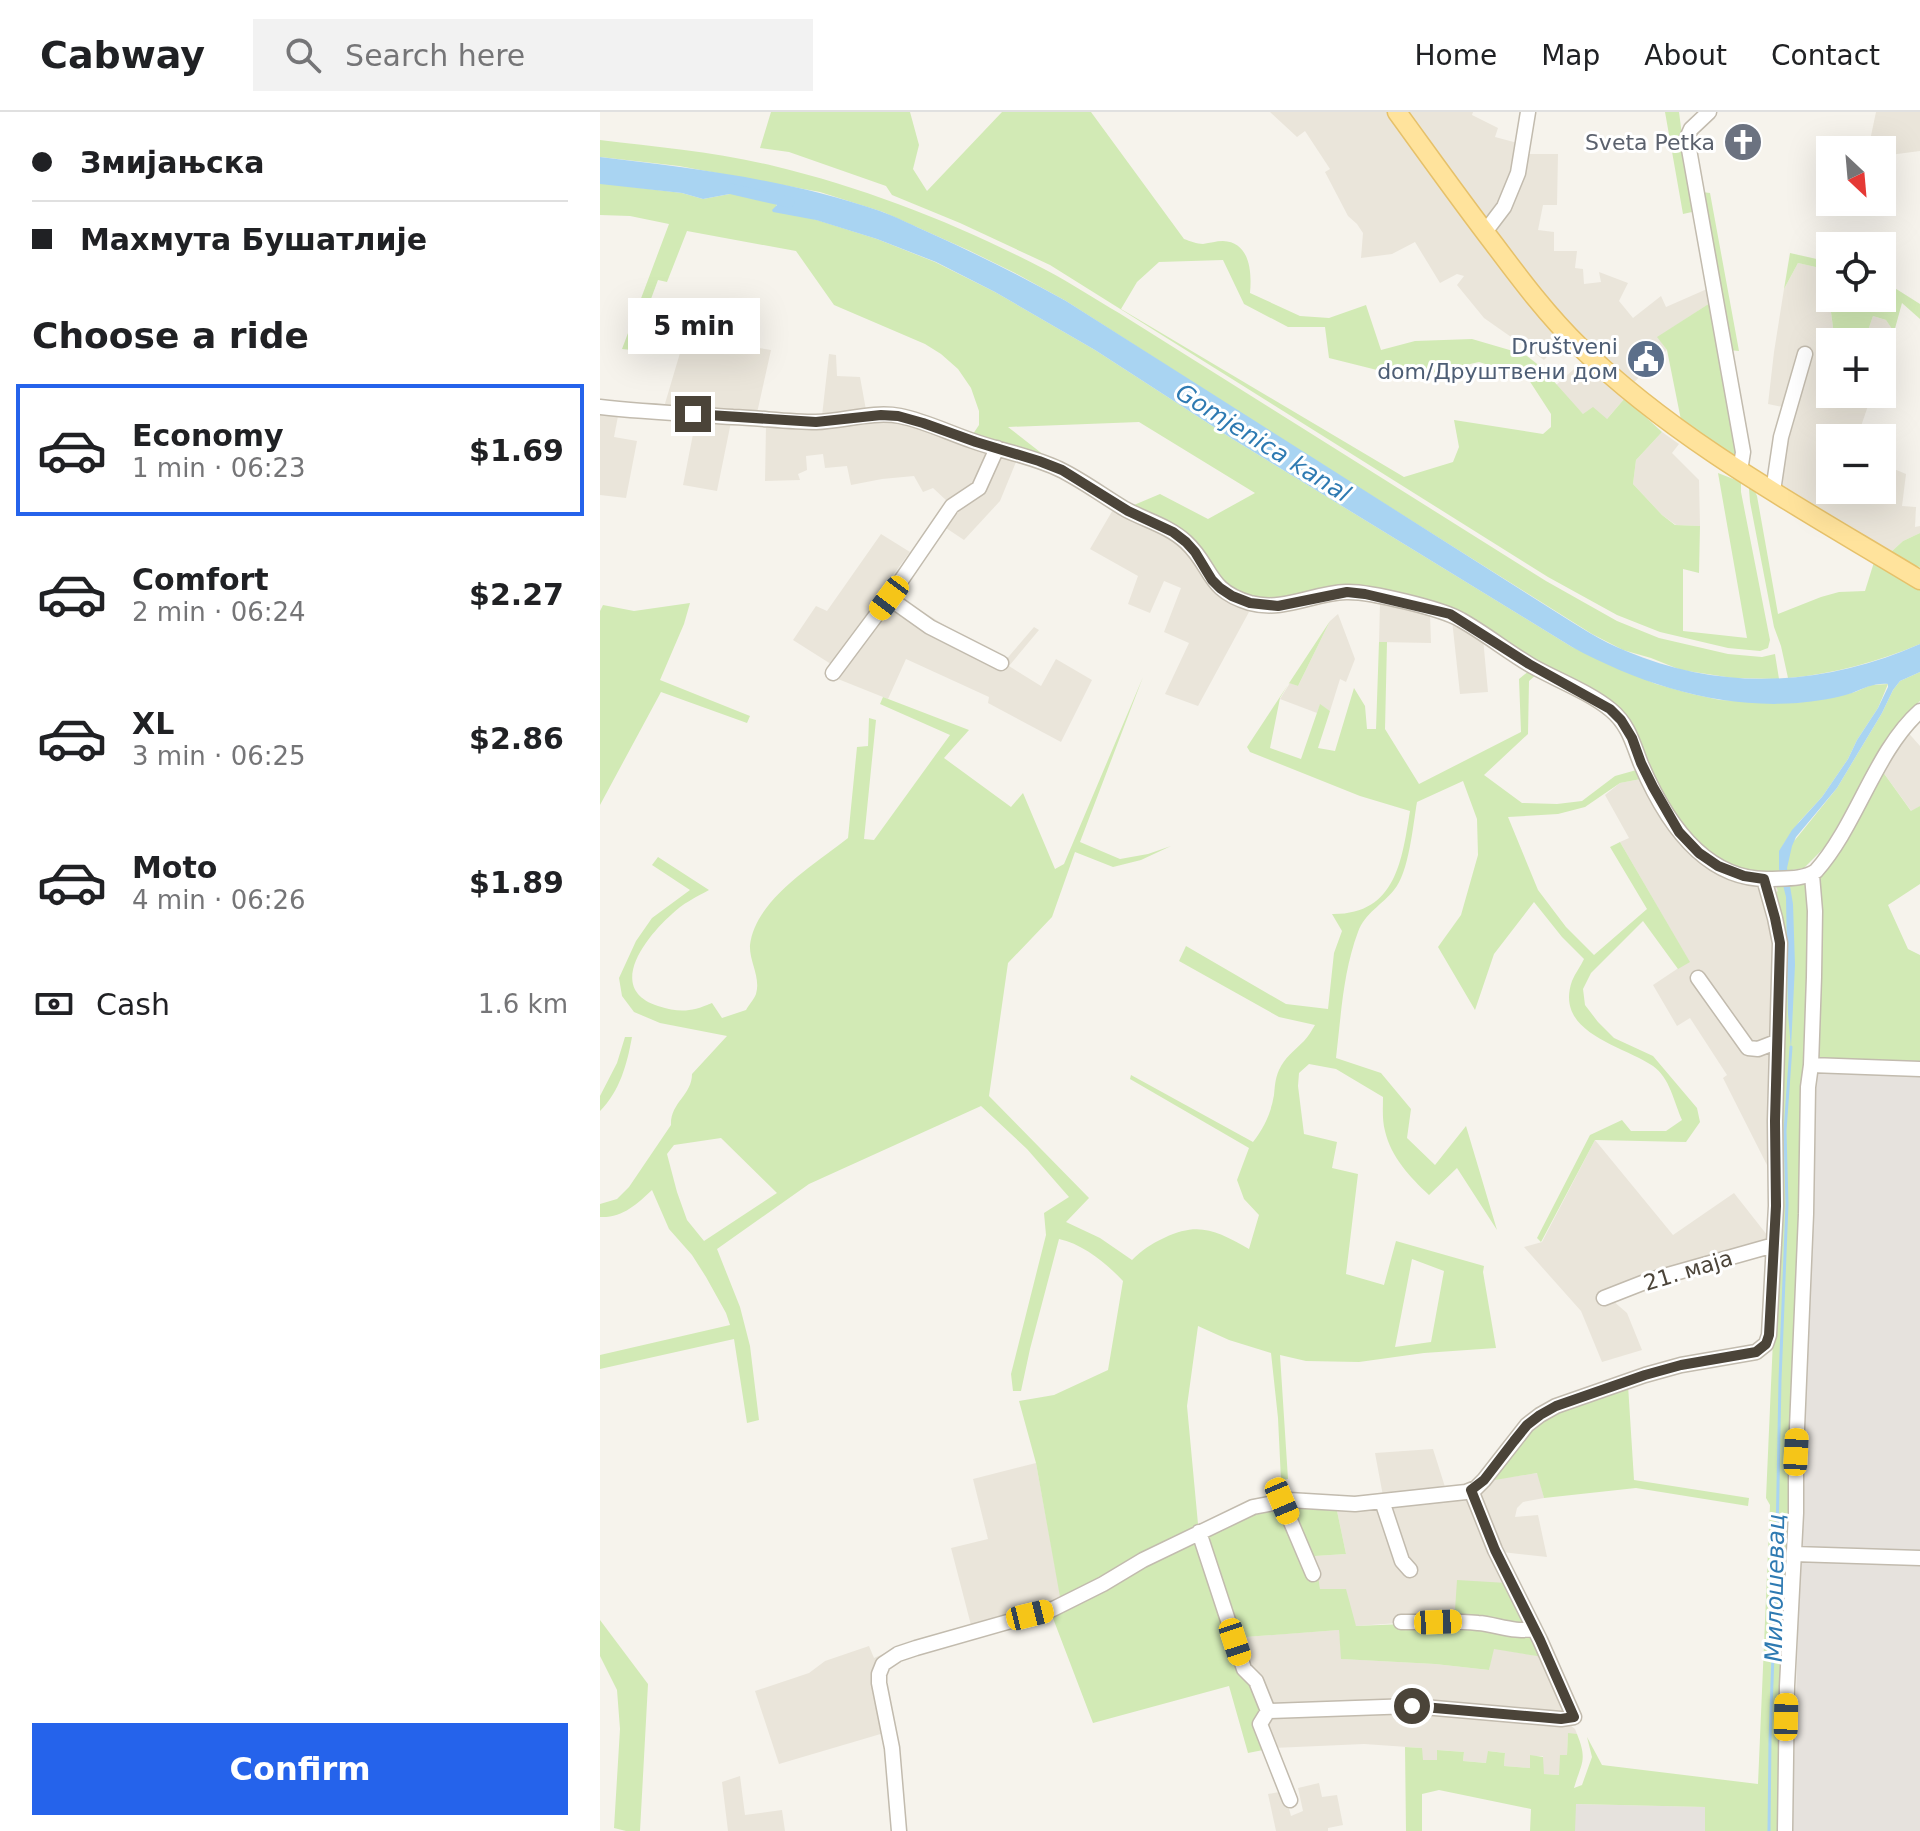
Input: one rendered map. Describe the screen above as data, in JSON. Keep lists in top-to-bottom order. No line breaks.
{"streets":{"street":["21. маја"]},"water":["Gomjenica kanal","Милошевац"],"places":{"church":["Sveta Petka"],"public building":["Društveni dom/Друштвени дом"]},"north":"bottom right","page":{"header":"Cabway","search":"Search here","nav":["Home","Map","About","Contact"],"banner":["Змијањска","Махмута Бушатлије"],"map_buttons":["+","−"],"heading":"Choose a ride","bubble":"5 min","list":[{"name":"Economy","note":"1 min · 06:23","value":"$1.69"},{"name":"Comfort","note":"2 min · 06:24","value":"$2.27"},{"name":"XL","note":"3 min · 06:25","value":"$2.86"},{"name":"Moto","note":"4 min · 06:26","value":"$1.89"}],"pay":["Cash","1.6 km"],"buttons":"Confirm"}}
